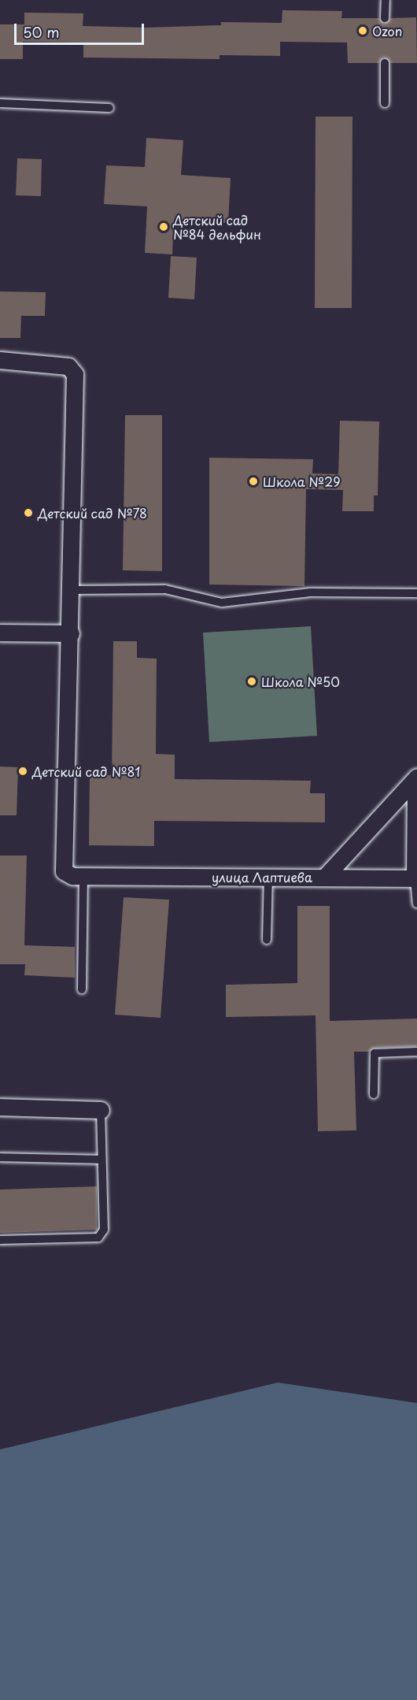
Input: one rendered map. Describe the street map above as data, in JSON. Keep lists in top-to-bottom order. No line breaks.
{"streets":{"street":["улица Лаптиева"]},"places":["Ozon","Детский сад №84 дельфин","Школа №29","Детский сад №78","Школа №50","Детский сад №81"],"scale_bar":"50 m"}
